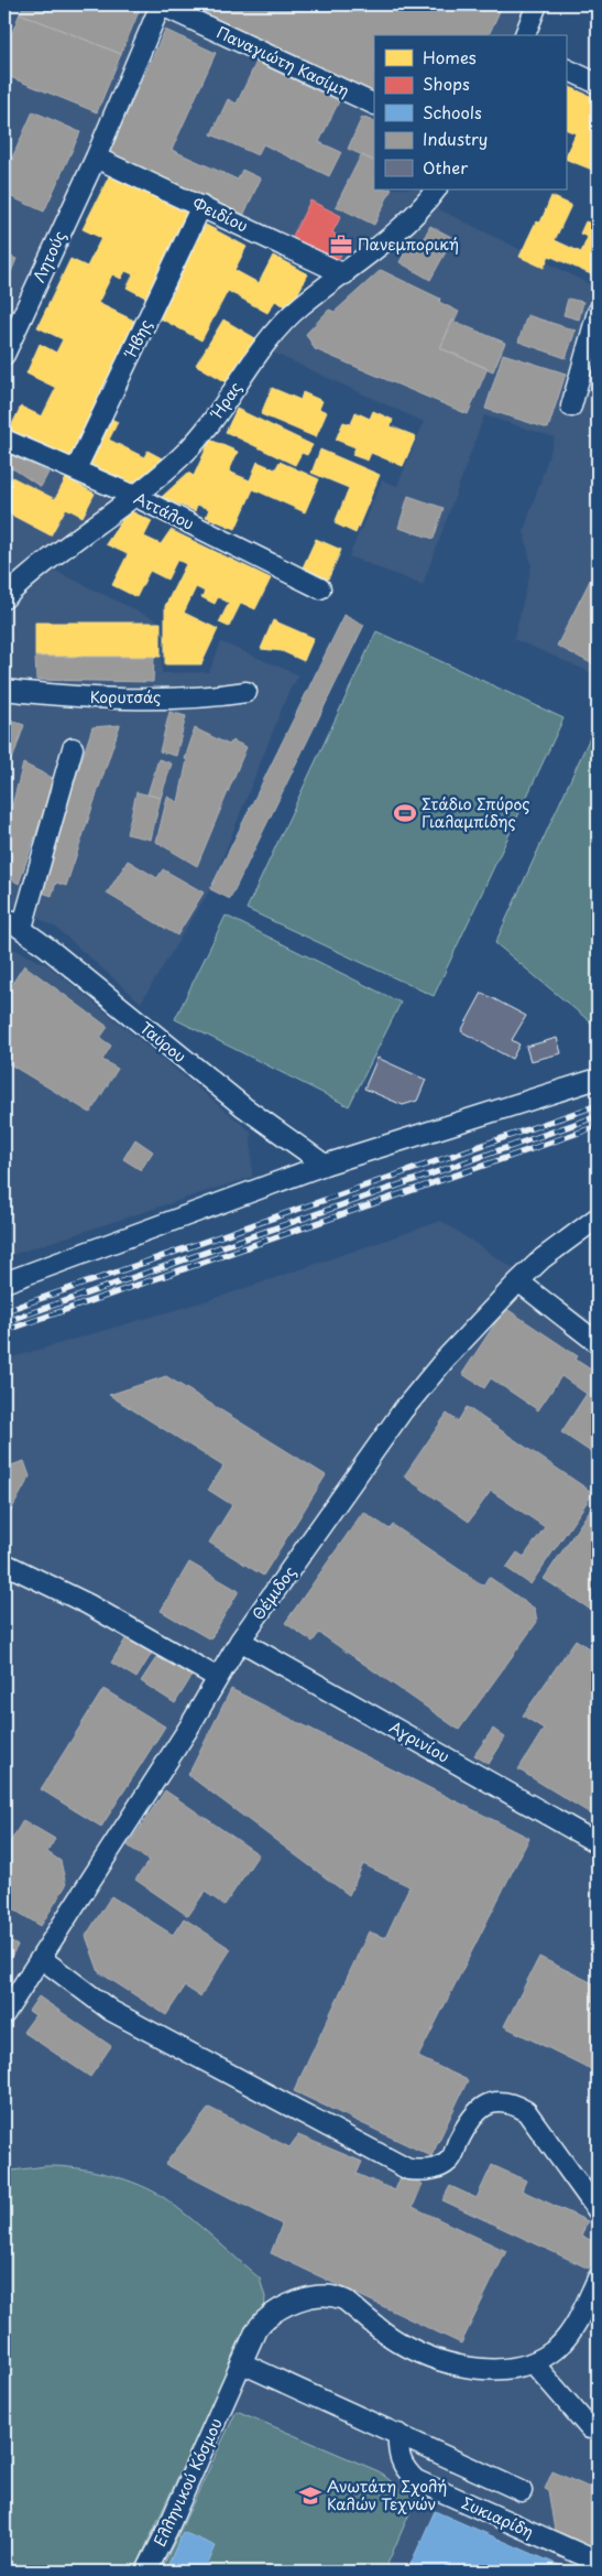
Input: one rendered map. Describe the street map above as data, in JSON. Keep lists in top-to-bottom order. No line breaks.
{"streets":{"street":["Παναγιώτη Κασίμη","Φειδίου","Λητούς","Ήβης","Ήρας","Αττάλου","Κορυτσάς","Ταύρου","Θέμιδος","Αγρινίου","Ελληνικού Κόσμου","Συκιαρίδη"]},"crossings":[["Παναγιώτη Κασίμη","Λητούς"],["Φειδίου","Λητούς"],["Φειδίου","Ήβης"],["Φειδίου","Ήρας"],["Ήβης","Αττάλου"],["Ήρας","Αττάλου"],["Θέμιδος","Αγρινίου"]],"places":{"office":["Πανεμπορική"],"sports":["Στάδιο Σπύρος Γιαλαμπίδης"],"school or university":["Ανωτάτη Σχολή Καλών Τεχνών"]},"legend":["Homes","Shops","Schools","Industry","Other"]}
